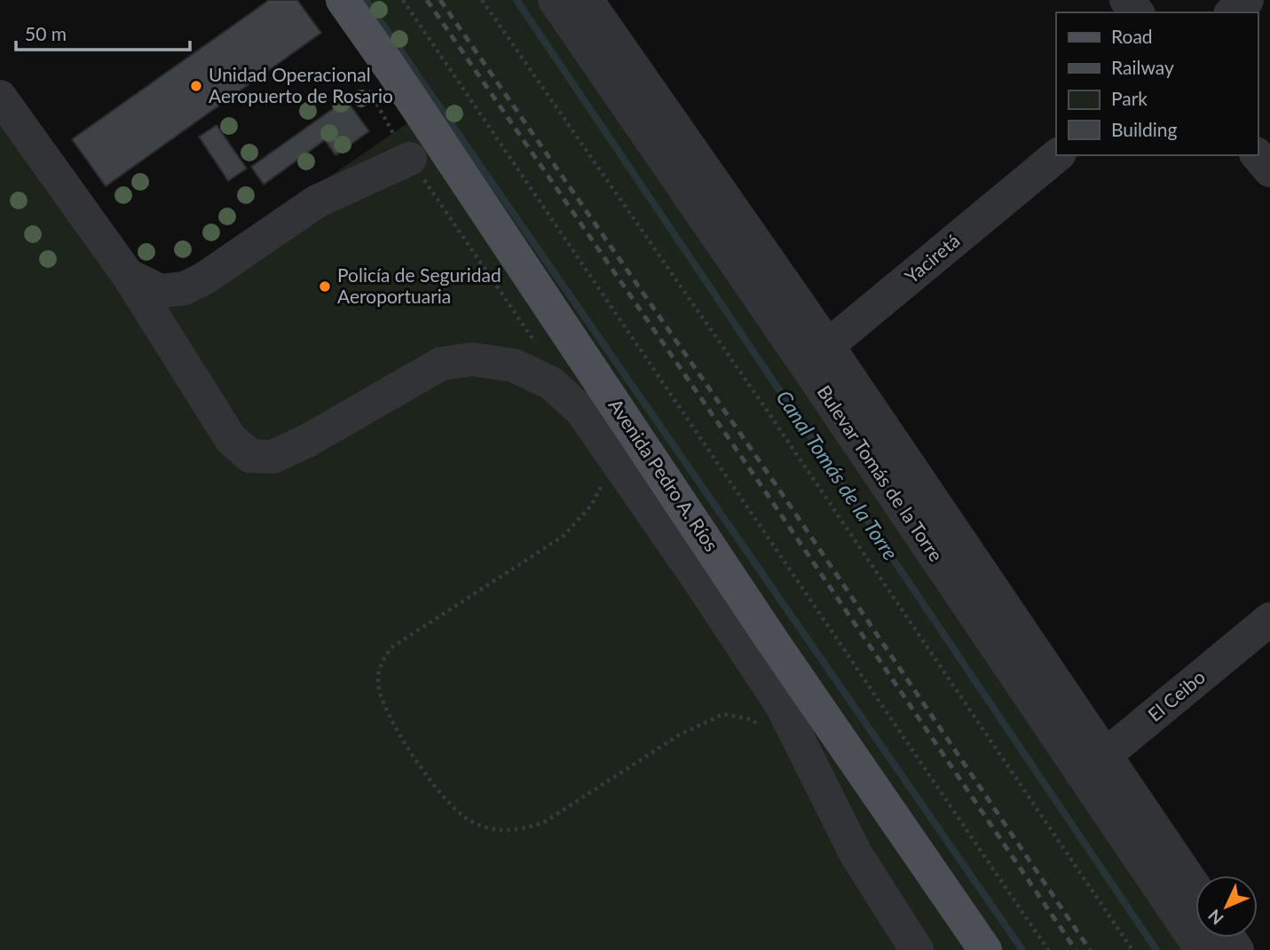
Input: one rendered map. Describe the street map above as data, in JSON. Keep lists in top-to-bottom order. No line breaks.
{"streets":{"main road":["Avenida Pedro A. Ríos"],"street":["Yaciretá","Bulevar Tomás de la Torre","El Ceibo"]},"crossings":[["Yaciretá","Bulevar Tomás de la Torre"],["Bulevar Tomás de la Torre","El Ceibo"]],"water":["Canal Tomás de la Torre"],"places":["Unidad Operacional Aeropuerto de Rosario","Policía de Seguridad Aeroportuaria"],"legend":["Road","Railway","Park","Building"],"scale_bar":"50 m","north":"bottom left"}
